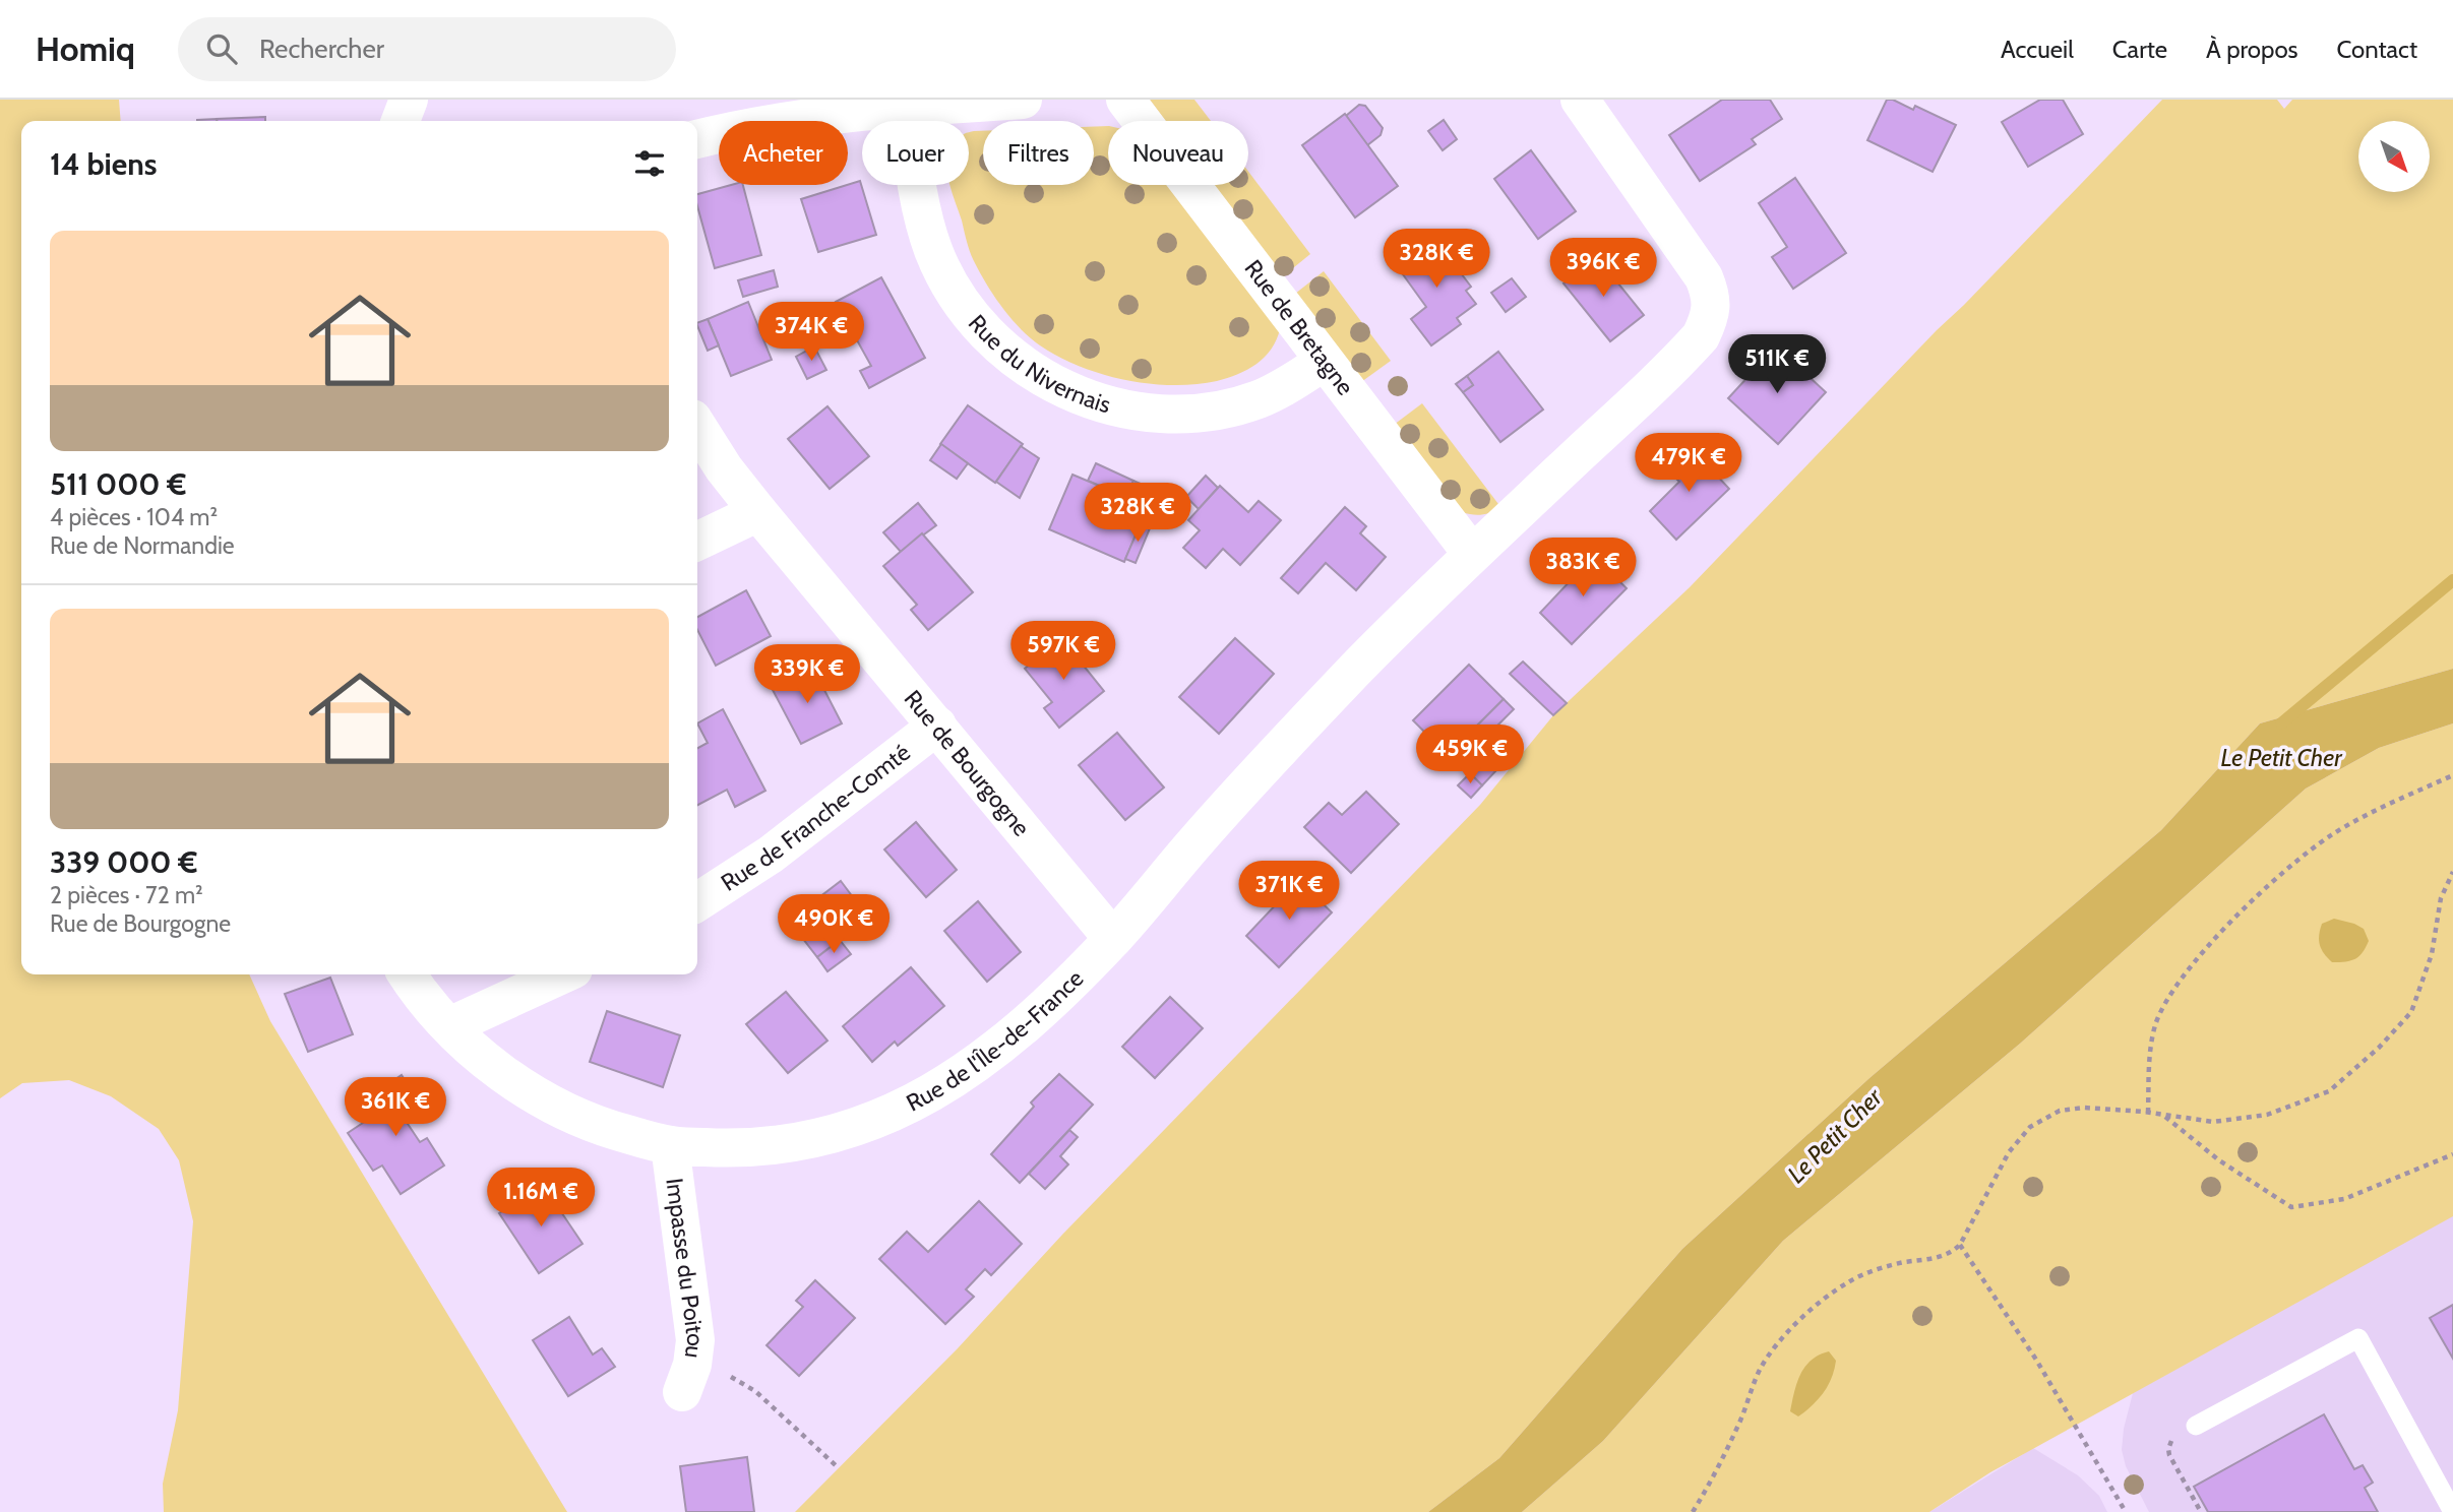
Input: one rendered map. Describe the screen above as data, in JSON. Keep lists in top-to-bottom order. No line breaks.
{"streets":{"street":["Rue de Bretagne","Rue du Nivernais","Rue de Bourgogne","Rue de Franche-Comté","Rue de l'Île-de-France","Impasse du Poitou"]},"crossings":[["Rue de Bretagne","Rue du Nivernais"],["Rue de Bretagne","Rue de l'Île-de-France"],["Rue de Bourgogne","Rue de Franche-Comté"],["Rue de Bourgogne","Rue de l'Île-de-France"],["Rue de l'Île-de-France","Impasse du Poitou"]],"water":["Le Petit Cher"],"north":"bottom right","page":{"header":"Homiq","search":"Rechercher","nav":["Accueil","Carte","À propos","Contact"],"chip":["Acheter","Louer","Filtres","Nouveau"],"heading":"14 biens","list":[{"name":"511 000 €","note":"4 pièces · 104 m² · Rue de Normandie"},{"name":"339 000 €","note":"2 pièces · 72 m² · Rue de Bourgogne"}],"price":["328K €","396K €","374K €","511K €","479K €","328K €","383K €","597K €","339K €","459K €","371K €","490K €","361K €","1.16M €"]}}
